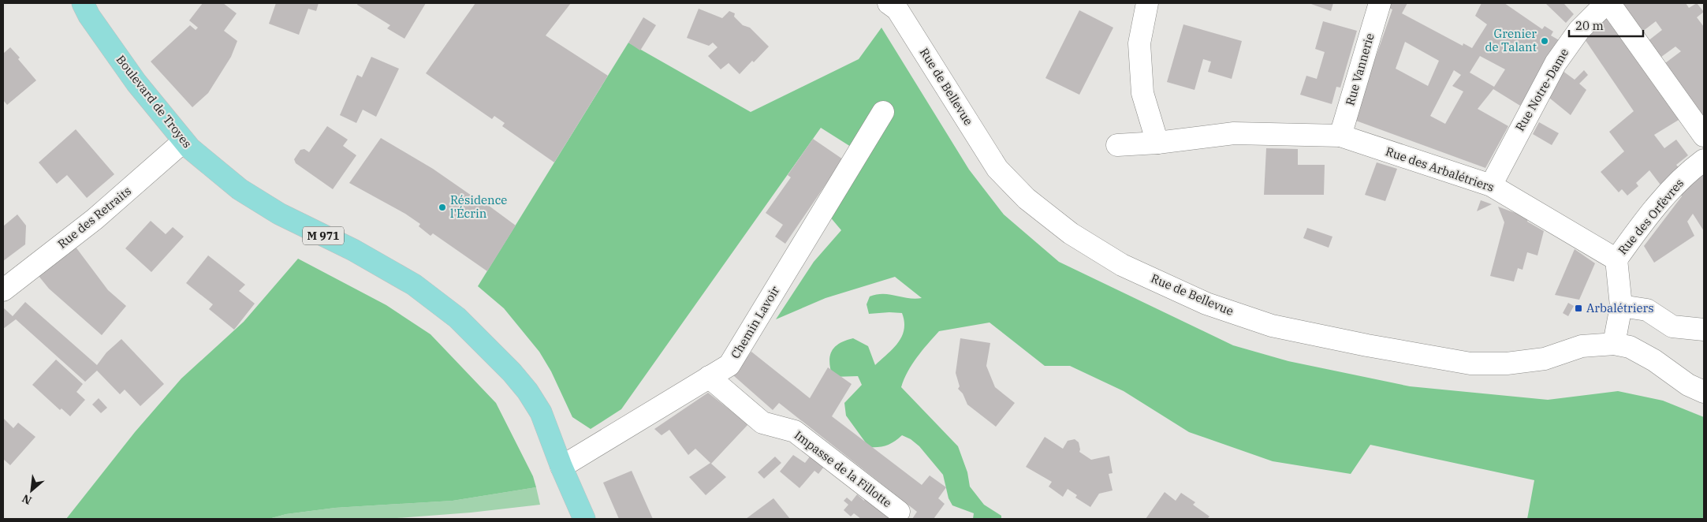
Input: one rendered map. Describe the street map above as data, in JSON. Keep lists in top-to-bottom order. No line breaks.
{"streets":{"main road":["Boulevard de Troyes","M 971"],"street":["Rue Vannerie","Rue de Bellevue","Rue Notre-Dame","Rue des Arbalétriers","Rue des Orfèvres","Rue des Retraits","Chemin Lavoir","Impasse de la Fillotte"]},"crossings":[["Rue Vannerie","Rue des Arbalétriers"],["Rue Notre-Dame","Rue des Arbalétriers"],["Boulevard de Troyes","Rue des Retraits"],["Boulevard de Troyes","Chemin Lavoir"],["Rue des Arbalétriers","Rue des Orfèvres"],["Chemin Lavoir","Impasse de la Fillotte"]],"places":{"other":["Grenier de Talant","Résidence l'Écrin"],"transit":["Arbalétriers"]},"scale_bar":"20 m","north":"bottom left"}
